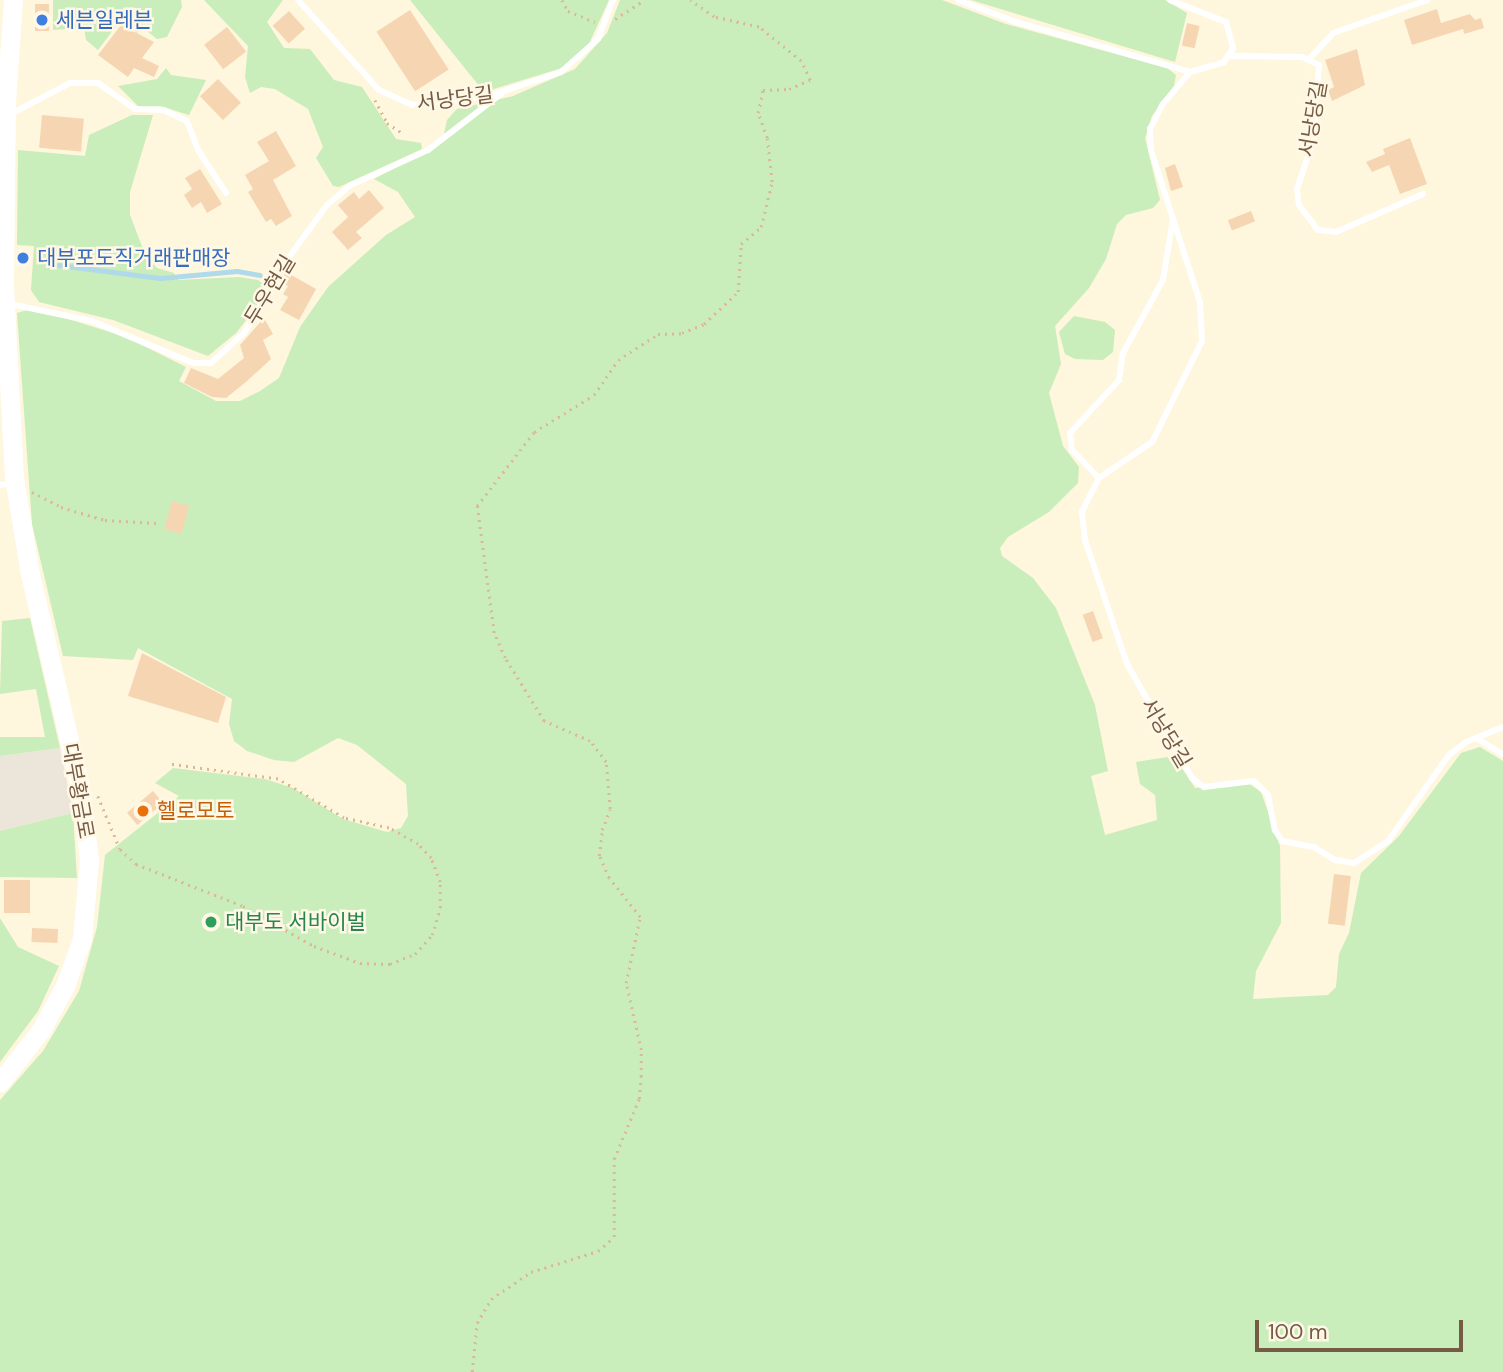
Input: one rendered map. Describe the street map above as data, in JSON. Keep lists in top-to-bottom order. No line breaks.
{"streets":{"main road":["대부황금로"],"lane":["서낭당길","두우현길"]},"crossings":[["서낭당길","두우현길"],["두우현길","대부황금로"]],"places":["세븐일레븐","대부포도직거래판매장","헬로모토","대부도 서바이벌"],"scale_bar":"100 m"}
